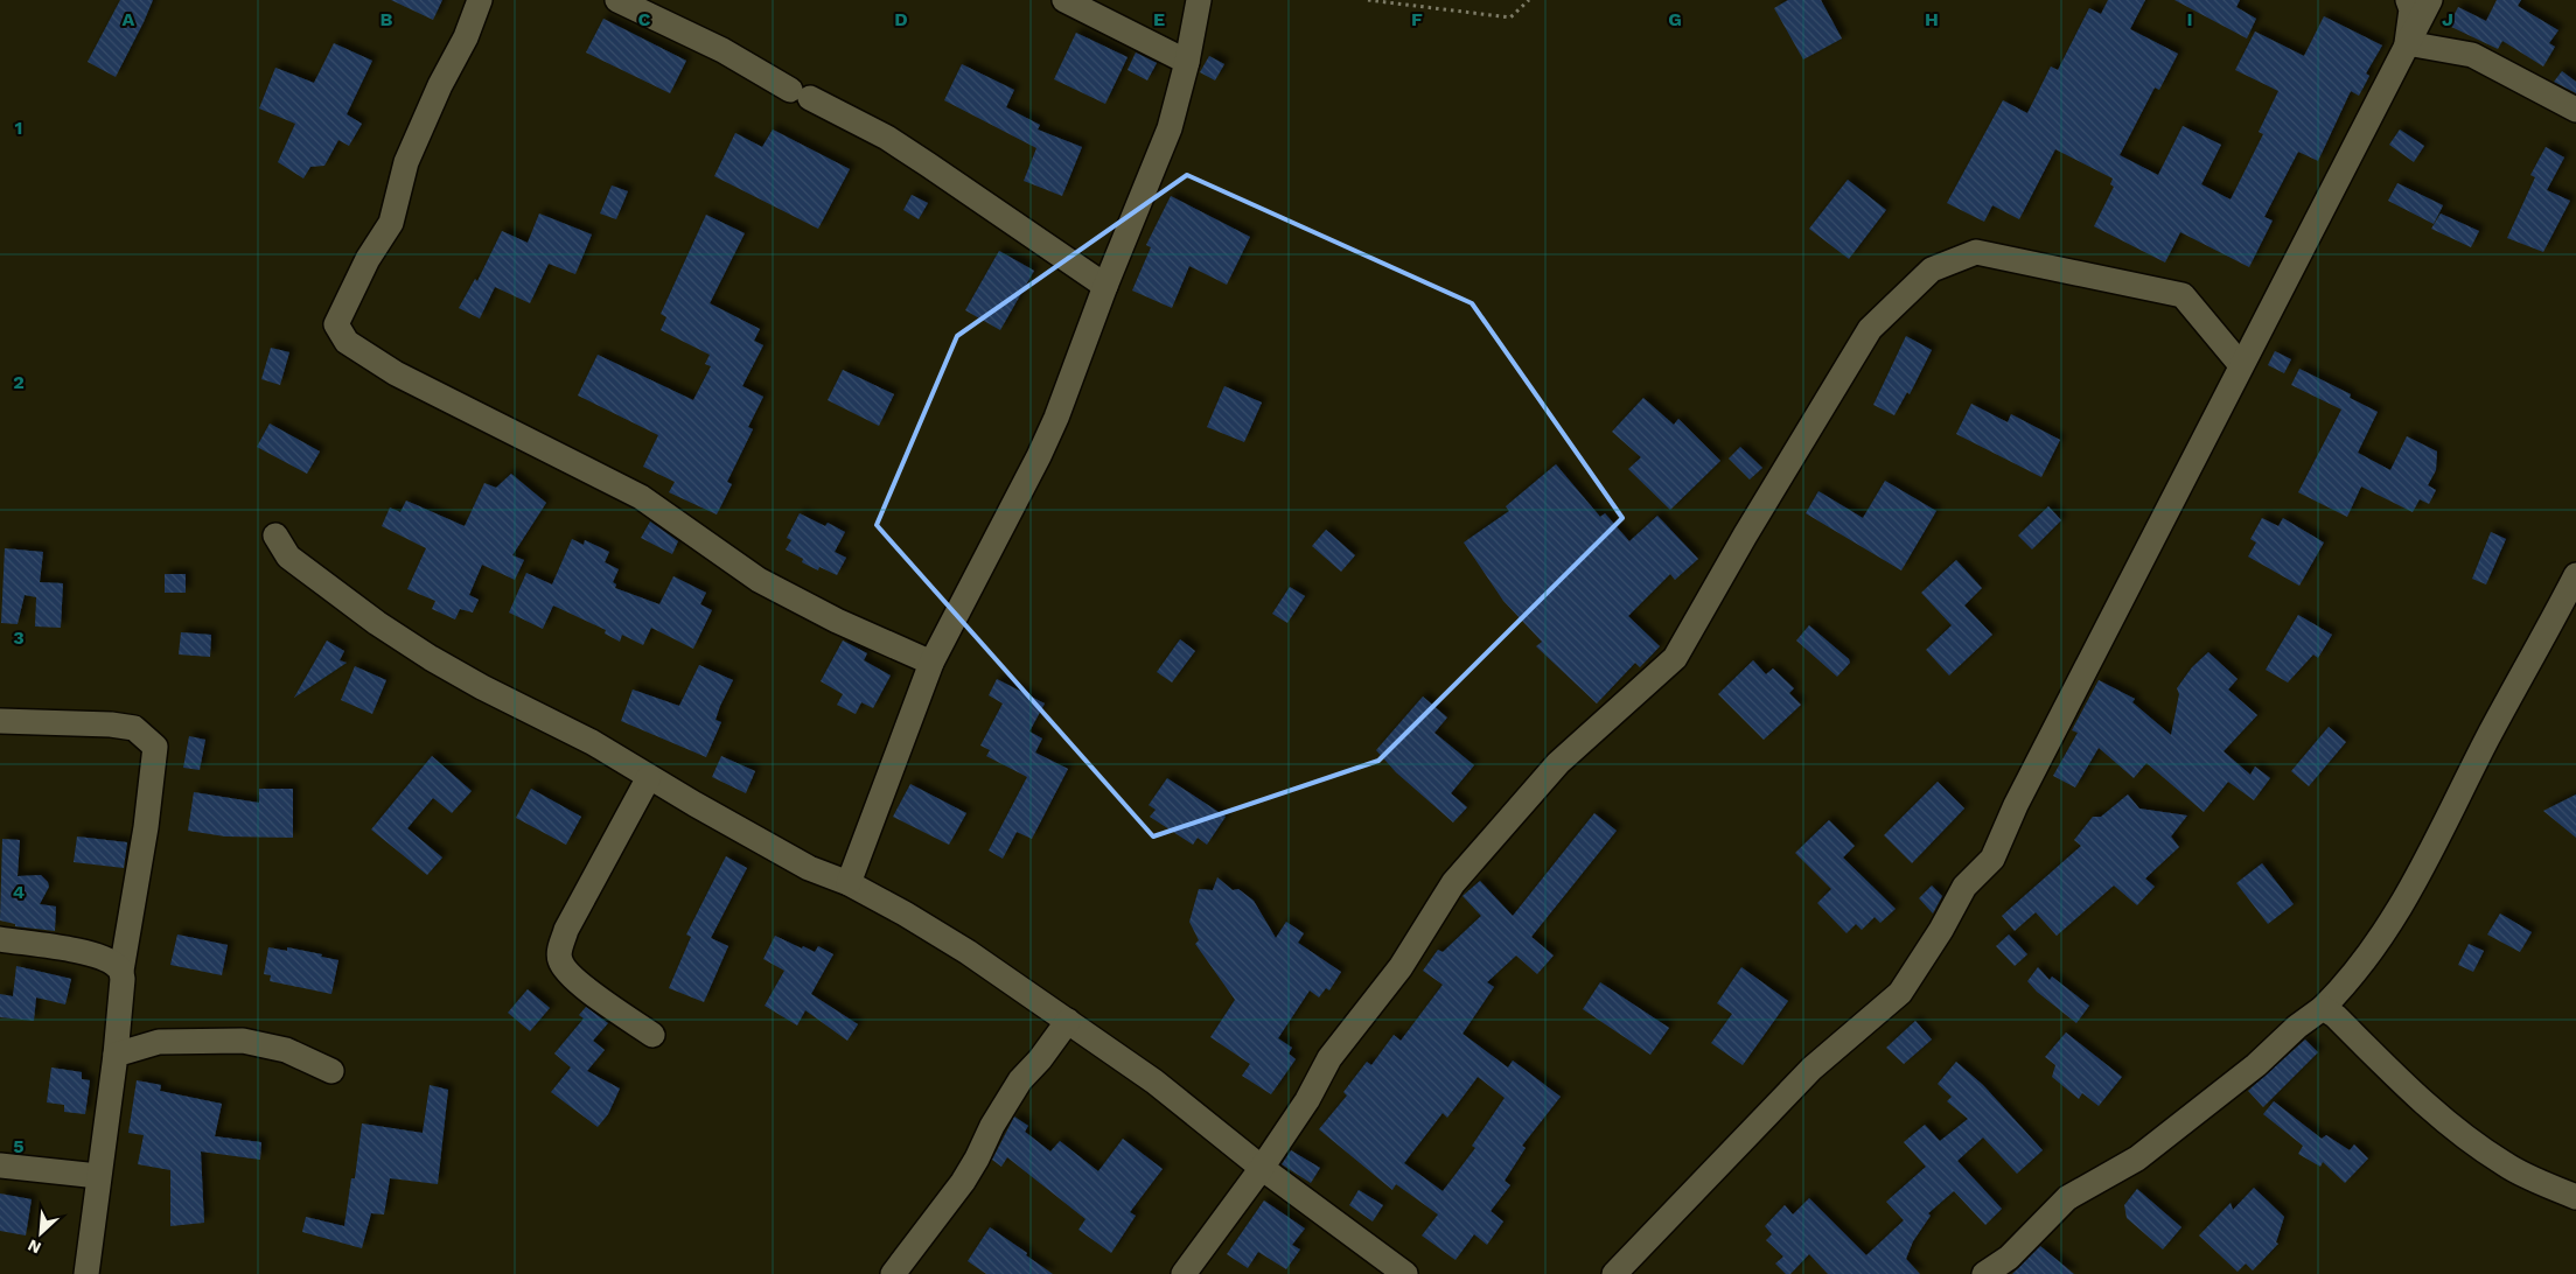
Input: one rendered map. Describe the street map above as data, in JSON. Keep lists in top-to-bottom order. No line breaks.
{"north":"bottom left","grid":{"columns":["A","B","C","D","E","F","G","H","I","J"],"rows":["1","2","3","4","5"]}}
